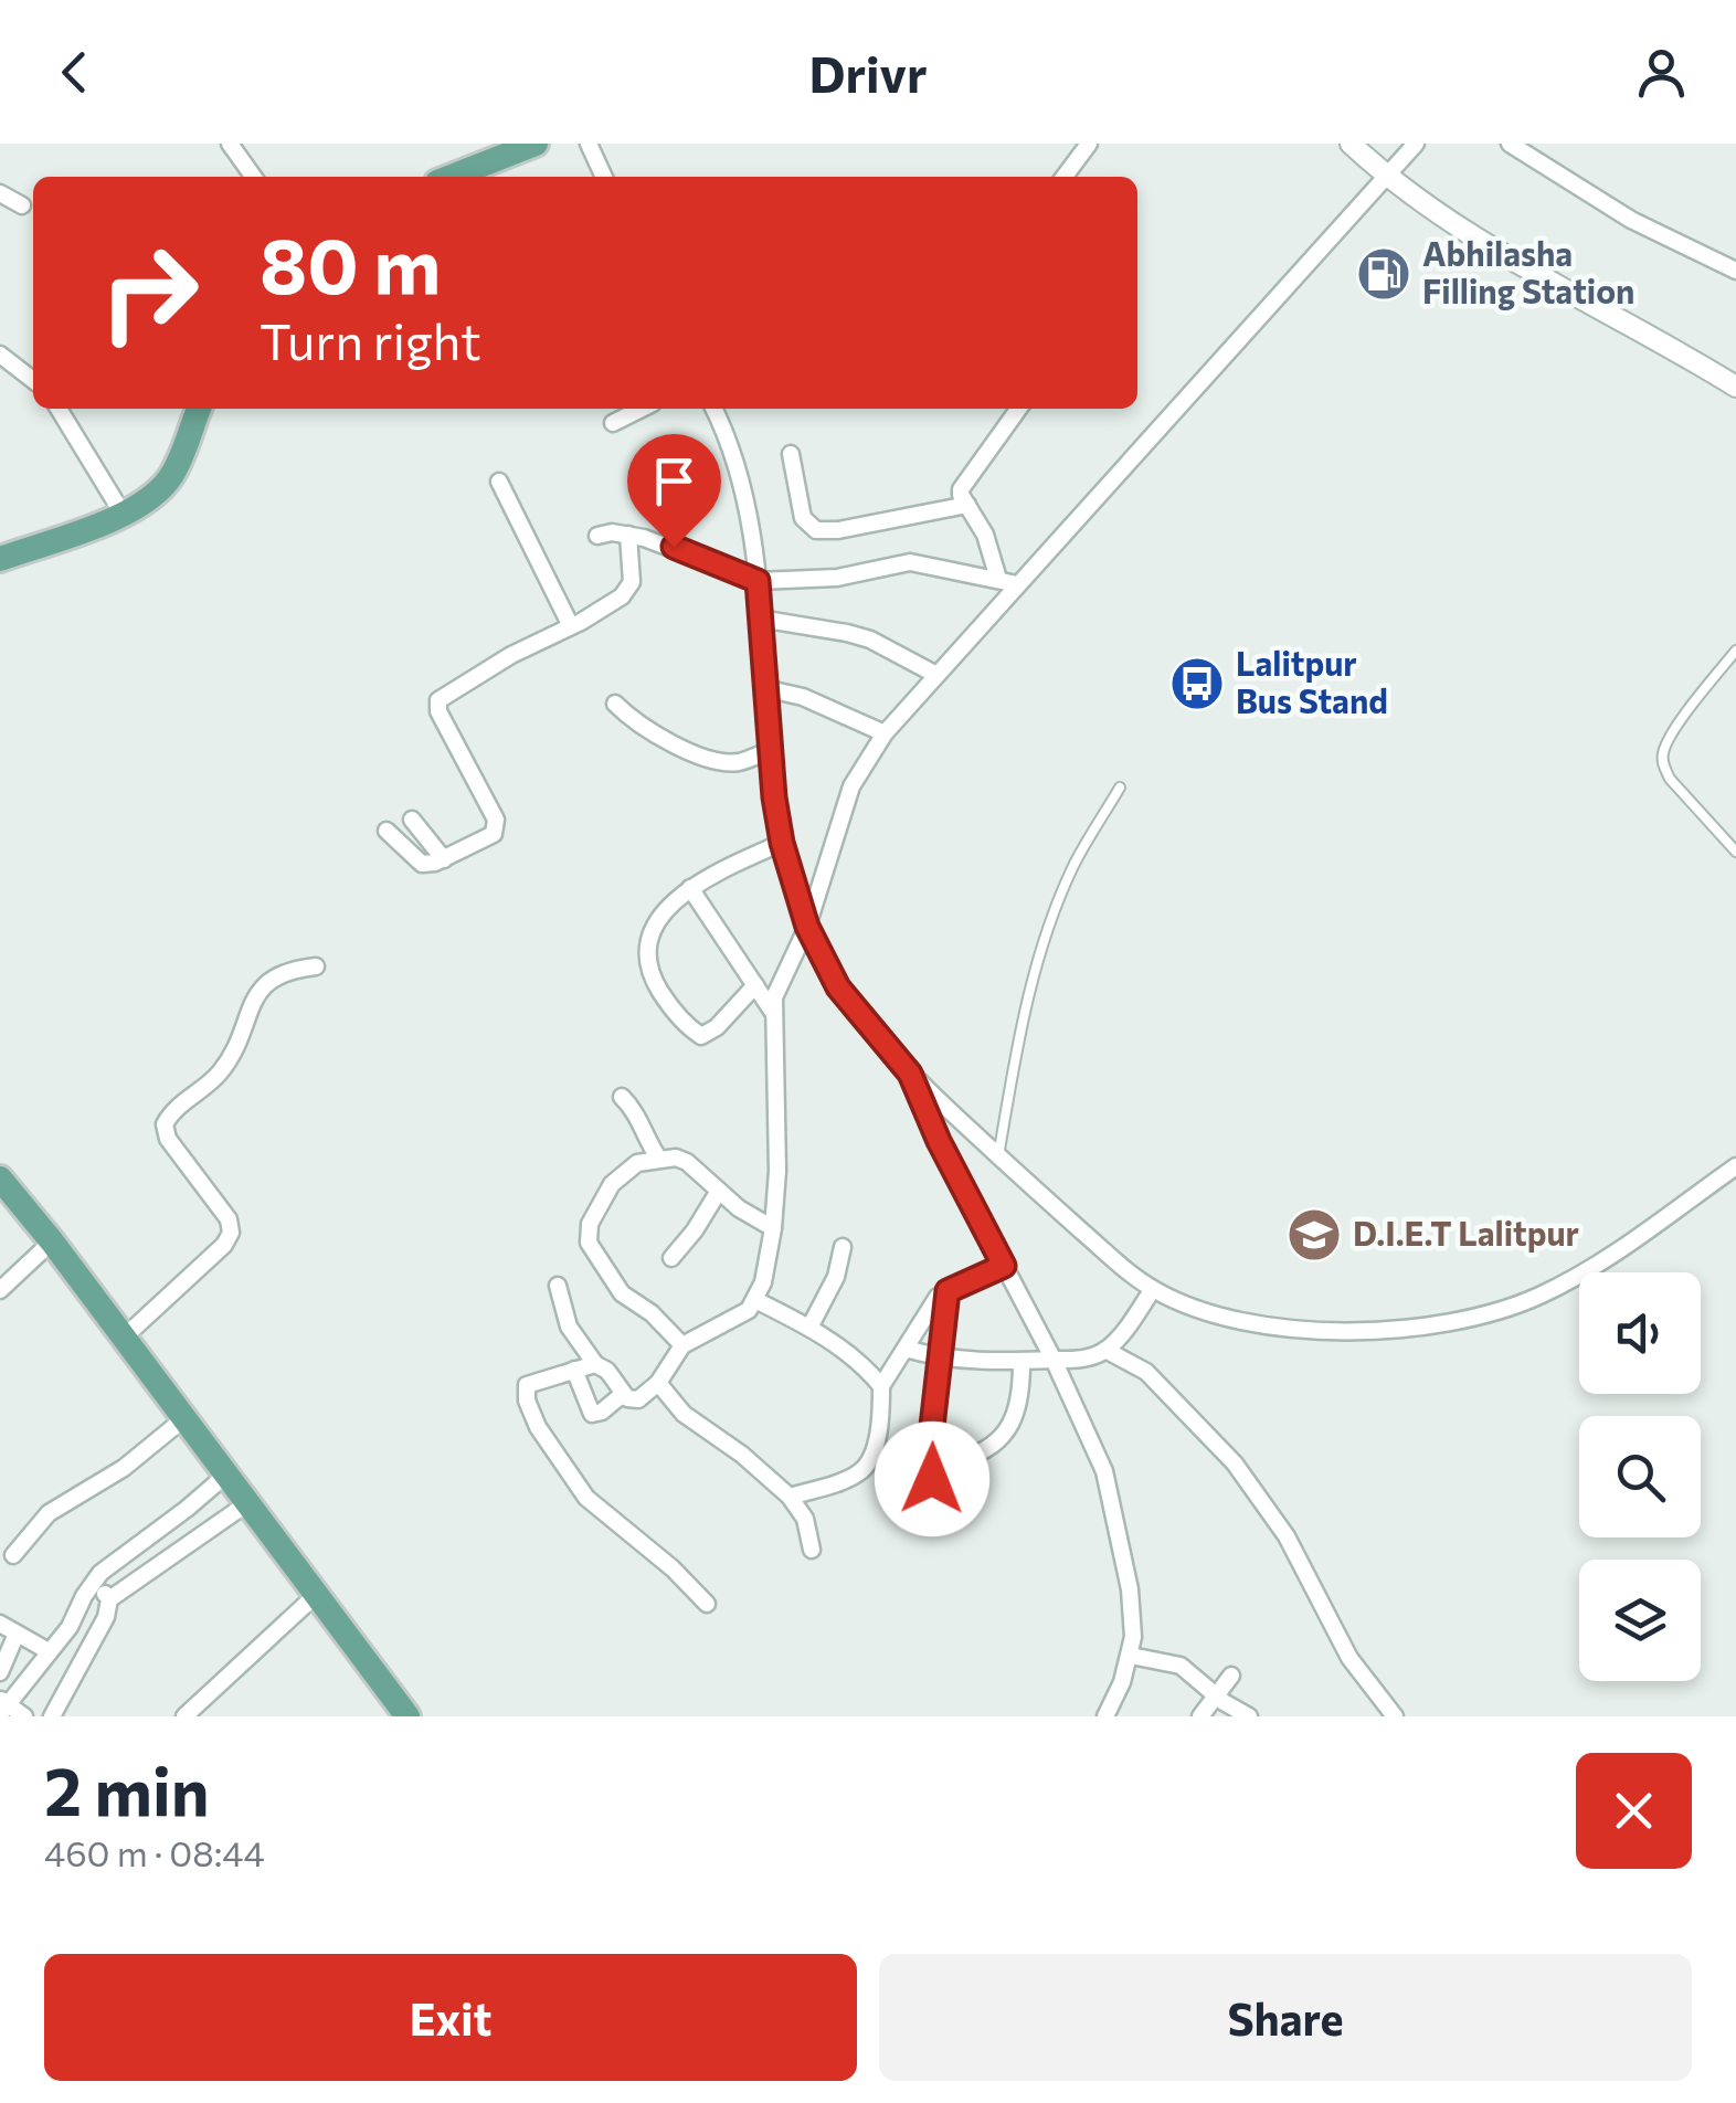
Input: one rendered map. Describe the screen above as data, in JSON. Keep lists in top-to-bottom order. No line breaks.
{"places":{"fuel station":["Abhilasha Filling Station"],"bus stop":["Lalitpur Bus Stand"],"school or university":["D.I.E.T Lalitpur"]},"page":{"header":"Drivr","turn":["80 m","Turn right"],"heading":["2 min","460 m · 08:44"],"buttons":["Exit","Share"]}}
